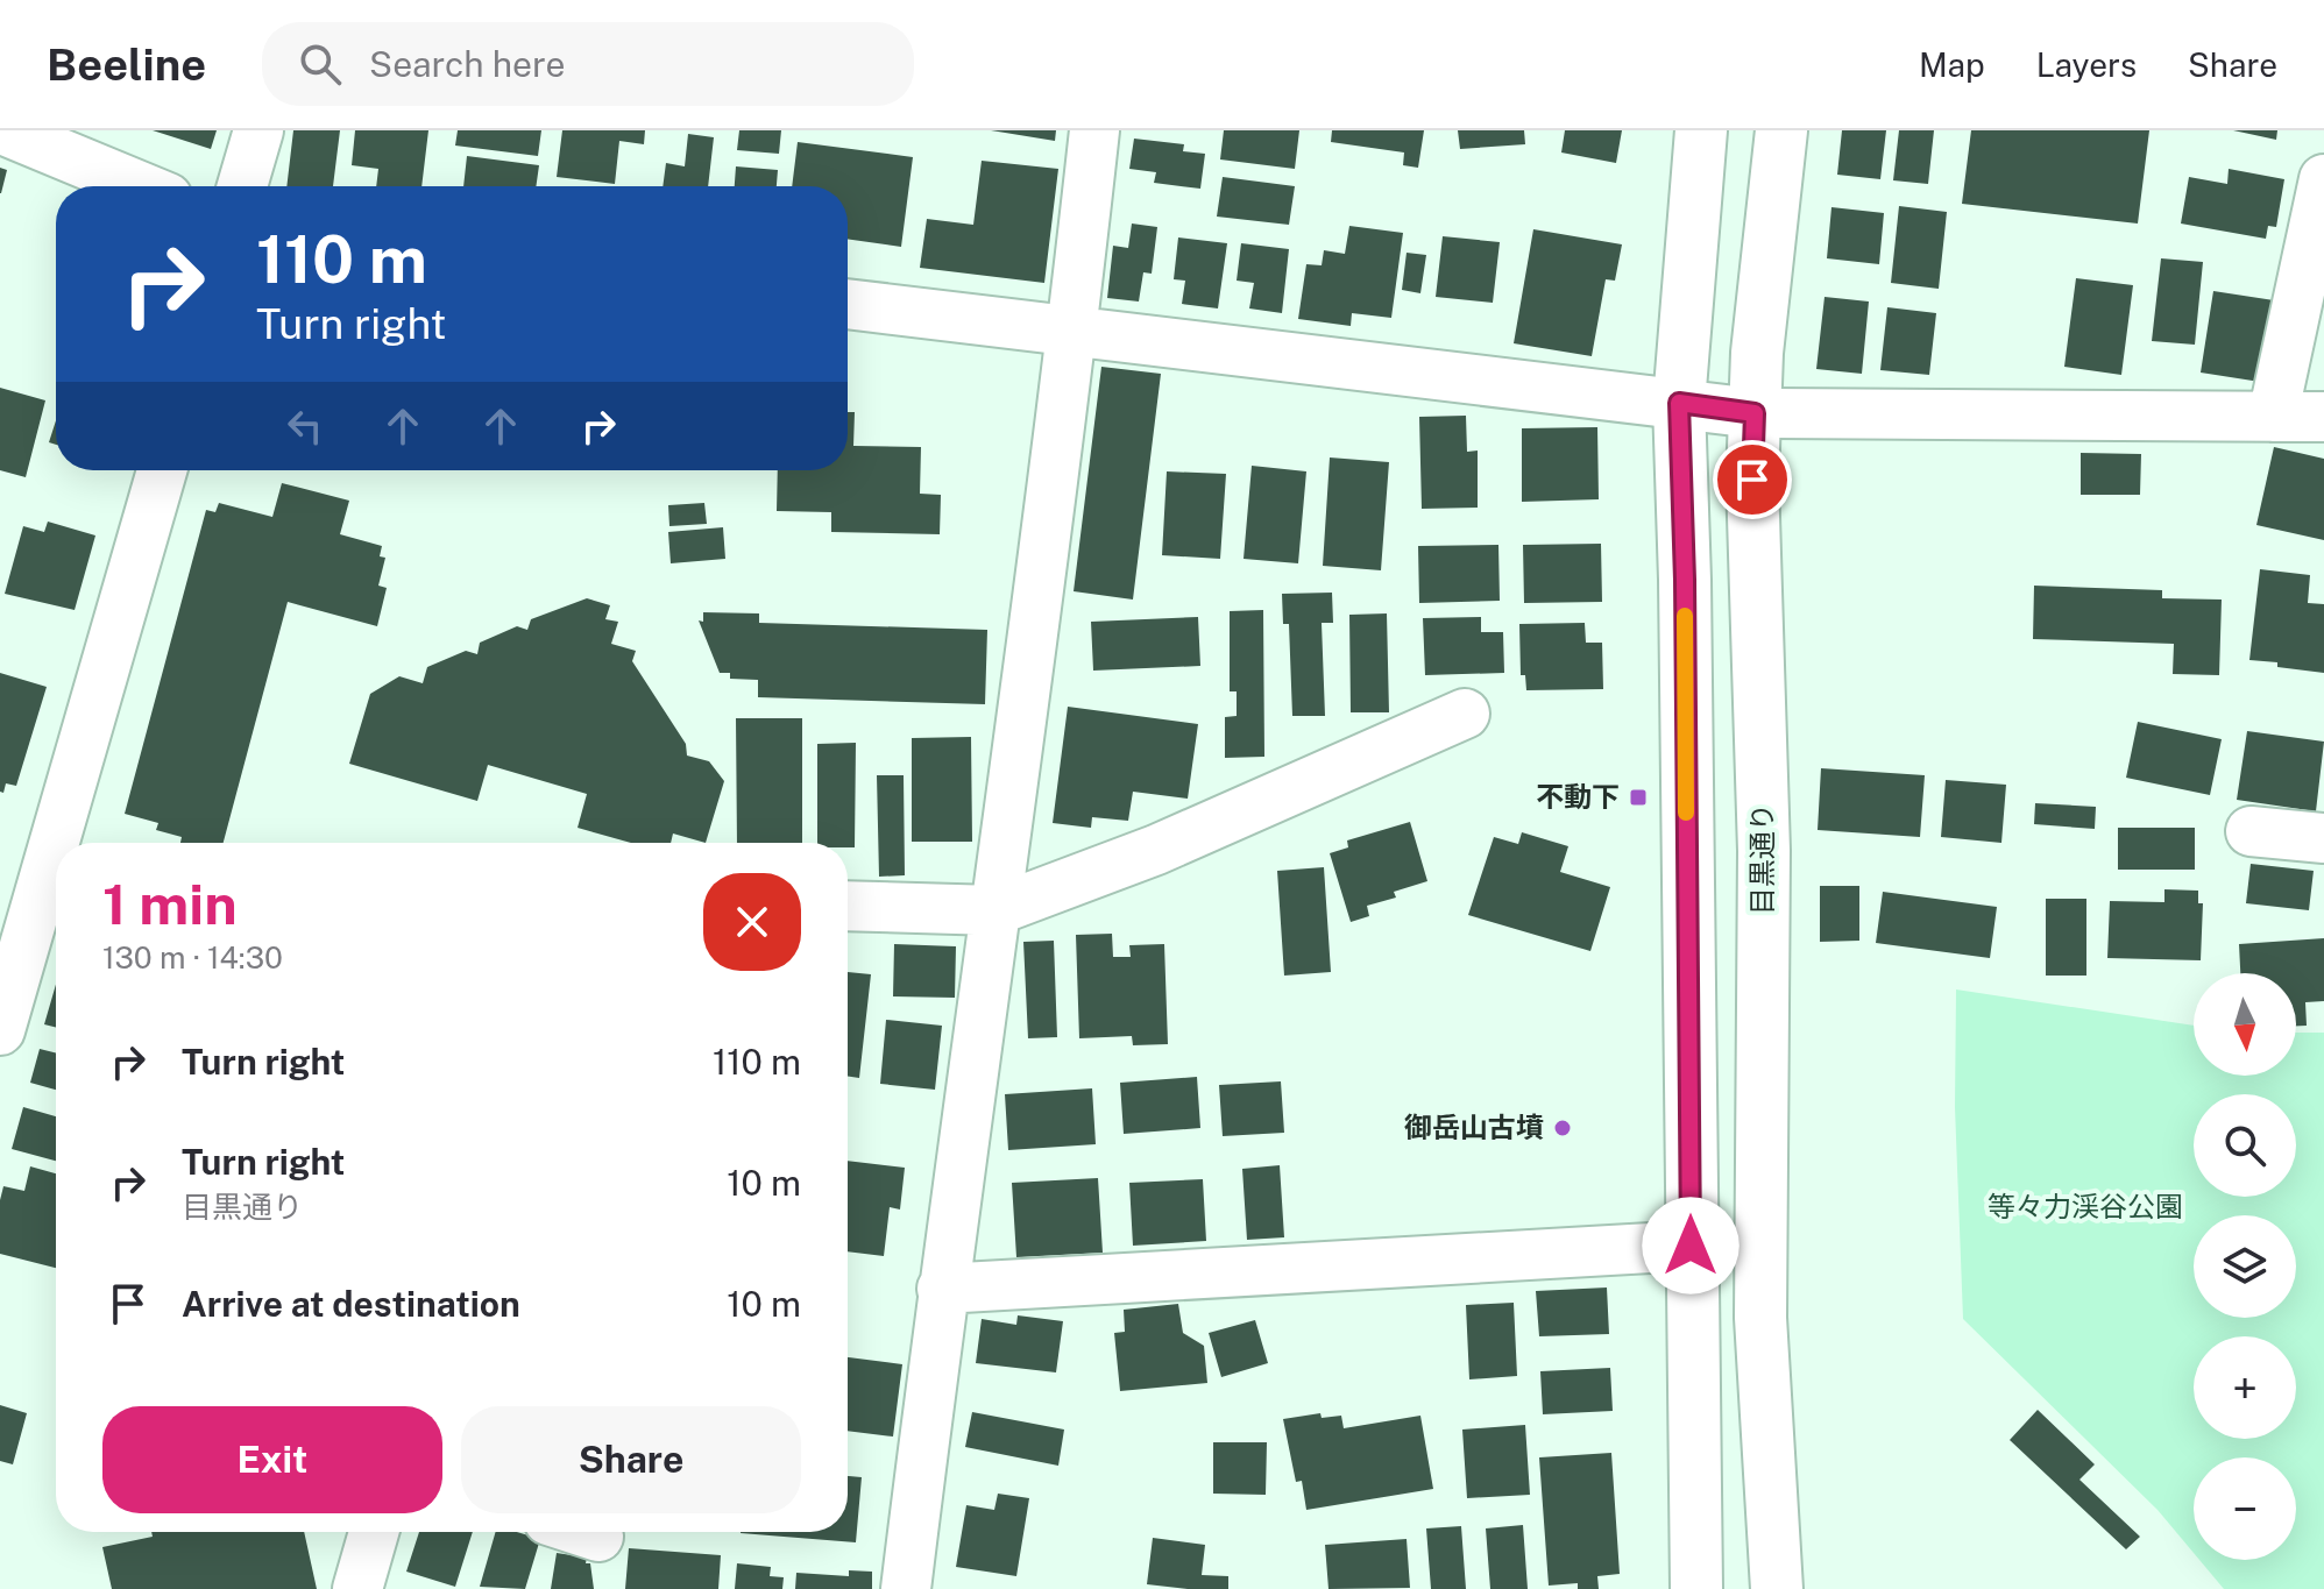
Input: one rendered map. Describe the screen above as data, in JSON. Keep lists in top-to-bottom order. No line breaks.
{"streets":{"main road":["目黒通り"]},"parks":["等々力渓谷公園"],"places":{"transit":["不動下"],"other":["御岳山古墳"]},"north":"bottom","page":{"header":"Beeline","search":"Search here","nav":["Map","Layers","Share"],"turn":["110 m","Turn right"],"heading":["1 min","130 m · 14:30"],"map_buttons":["+","−"],"list":[{"name":"Turn right","value":"110 m"},{"name":"Turn right","note":"目黒通り","value":"10 m"},{"name":"Arrive at destination","value":"10 m"}],"buttons":["Exit","Share"]}}
